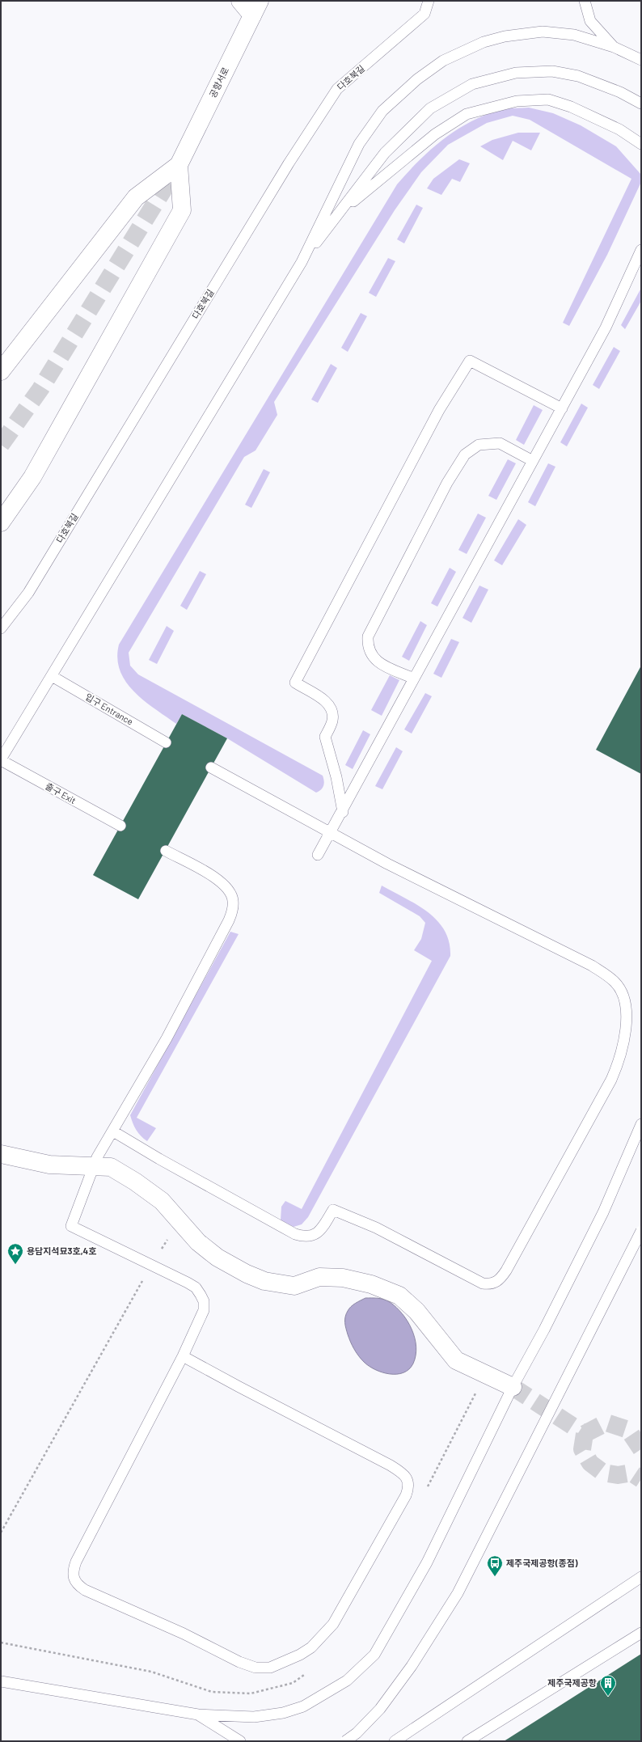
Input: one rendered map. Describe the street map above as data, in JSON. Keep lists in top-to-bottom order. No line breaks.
{"streets":{"street":["공항서로"],"lane":["다호북길","입구 Entrance","출구 Exit"]},"places":{"place":["용담지석묘3호,4호"],"bus stop":["제주국제공항(종점)"],"building":["제주국제공항"]}}
